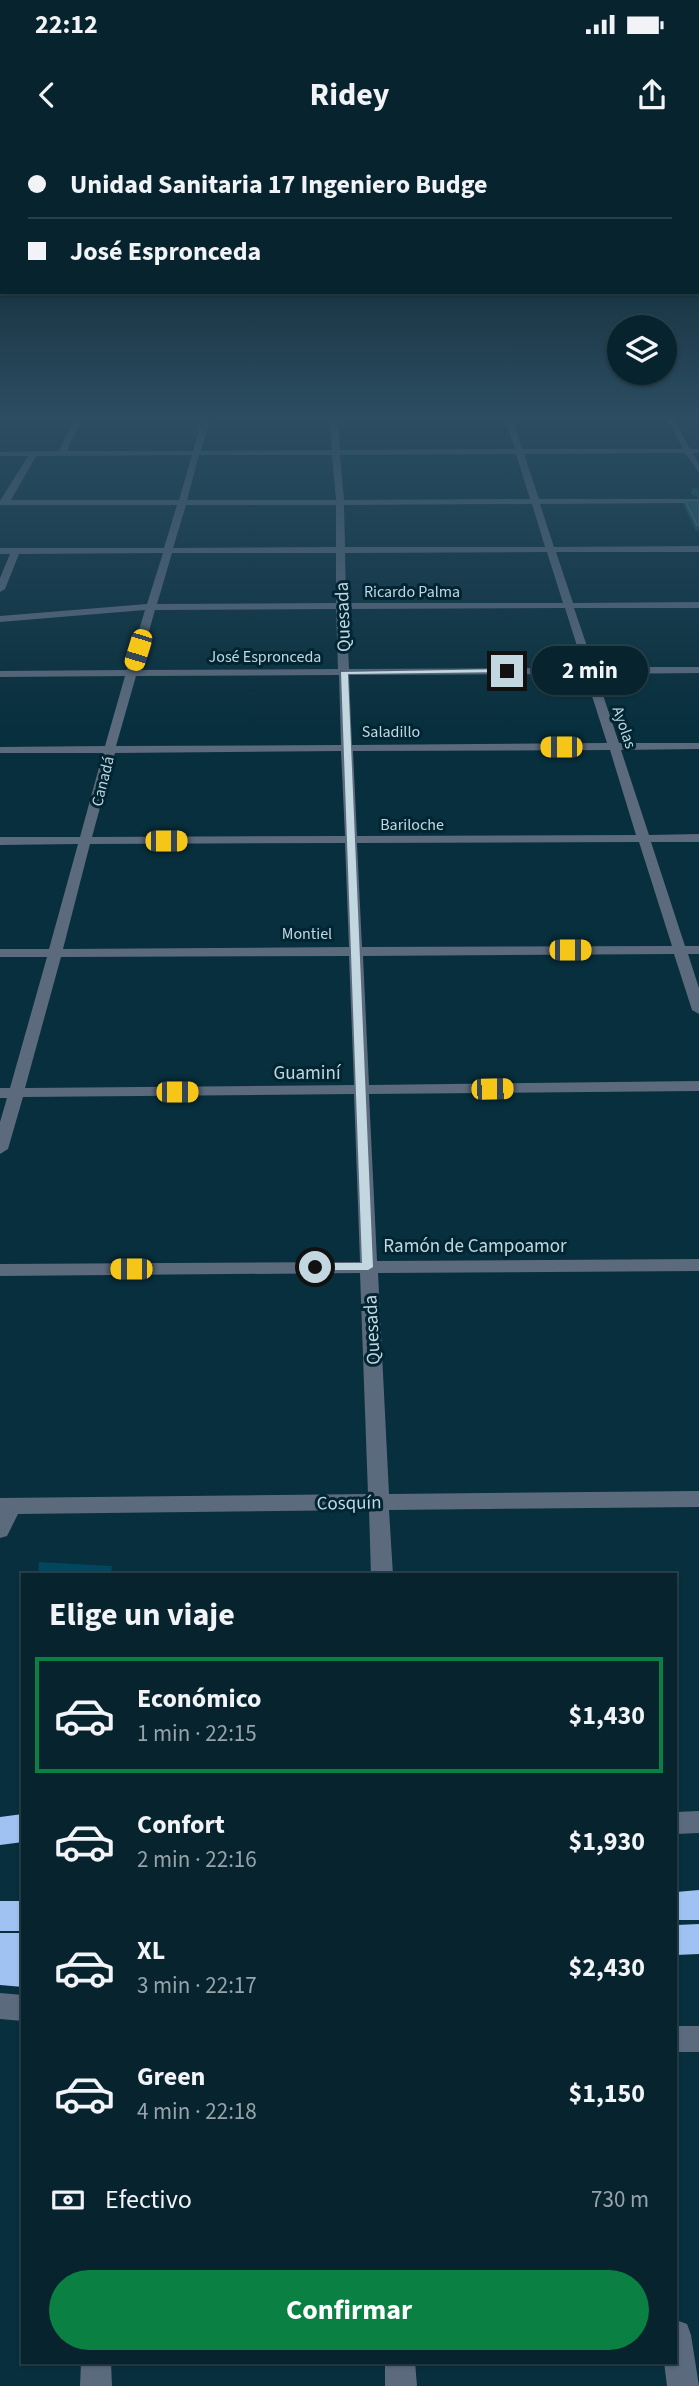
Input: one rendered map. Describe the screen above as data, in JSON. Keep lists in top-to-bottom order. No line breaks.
{"streets":{"street":["Ricardo Palma","Quesada","José Espronceda","Ayolas","Saladillo","Canadá","Bariloche","Montiel","Guaminí","Ramón de Campoamor","Cosquín"]},"crossings":[["Ricardo Palma","Quesada"],["Ricardo Palma","Ayolas"],["Ricardo Palma","Canadá"],["Quesada","José Espronceda"],["Quesada","Saladillo"],["Quesada","Bariloche"],["Quesada","Montiel"],["Quesada","Guaminí"],["Quesada","Ramón de Campoamor"],["Quesada","Cosquín"],["José Espronceda","Ayolas"],["José Espronceda","Canadá"],["Ayolas","Saladillo"],["Ayolas","Bariloche"],["Ayolas","Montiel"],["Saladillo","Canadá"],["Canadá","Bariloche"],["Canadá","Montiel"],["Canadá","Guaminí"]],"page":{"status":"22:12","header":"Ridey","banner":["Unidad Sanitaria 17 Ingeniero Budge","José Espronceda"],"bubble":"2 min","heading":"Elige un viaje","list":[{"name":"Económico","note":"1 min · 22:15","value":"$1,430"},{"name":"Confort","note":"2 min · 22:16","value":"$1,930"},{"name":"XL","note":"3 min · 22:17","value":"$2,430"},{"name":"Green","note":"4 min · 22:18","value":"$1,150"}],"pay":["Efectivo","730 m"],"buttons":"Confirmar"}}
